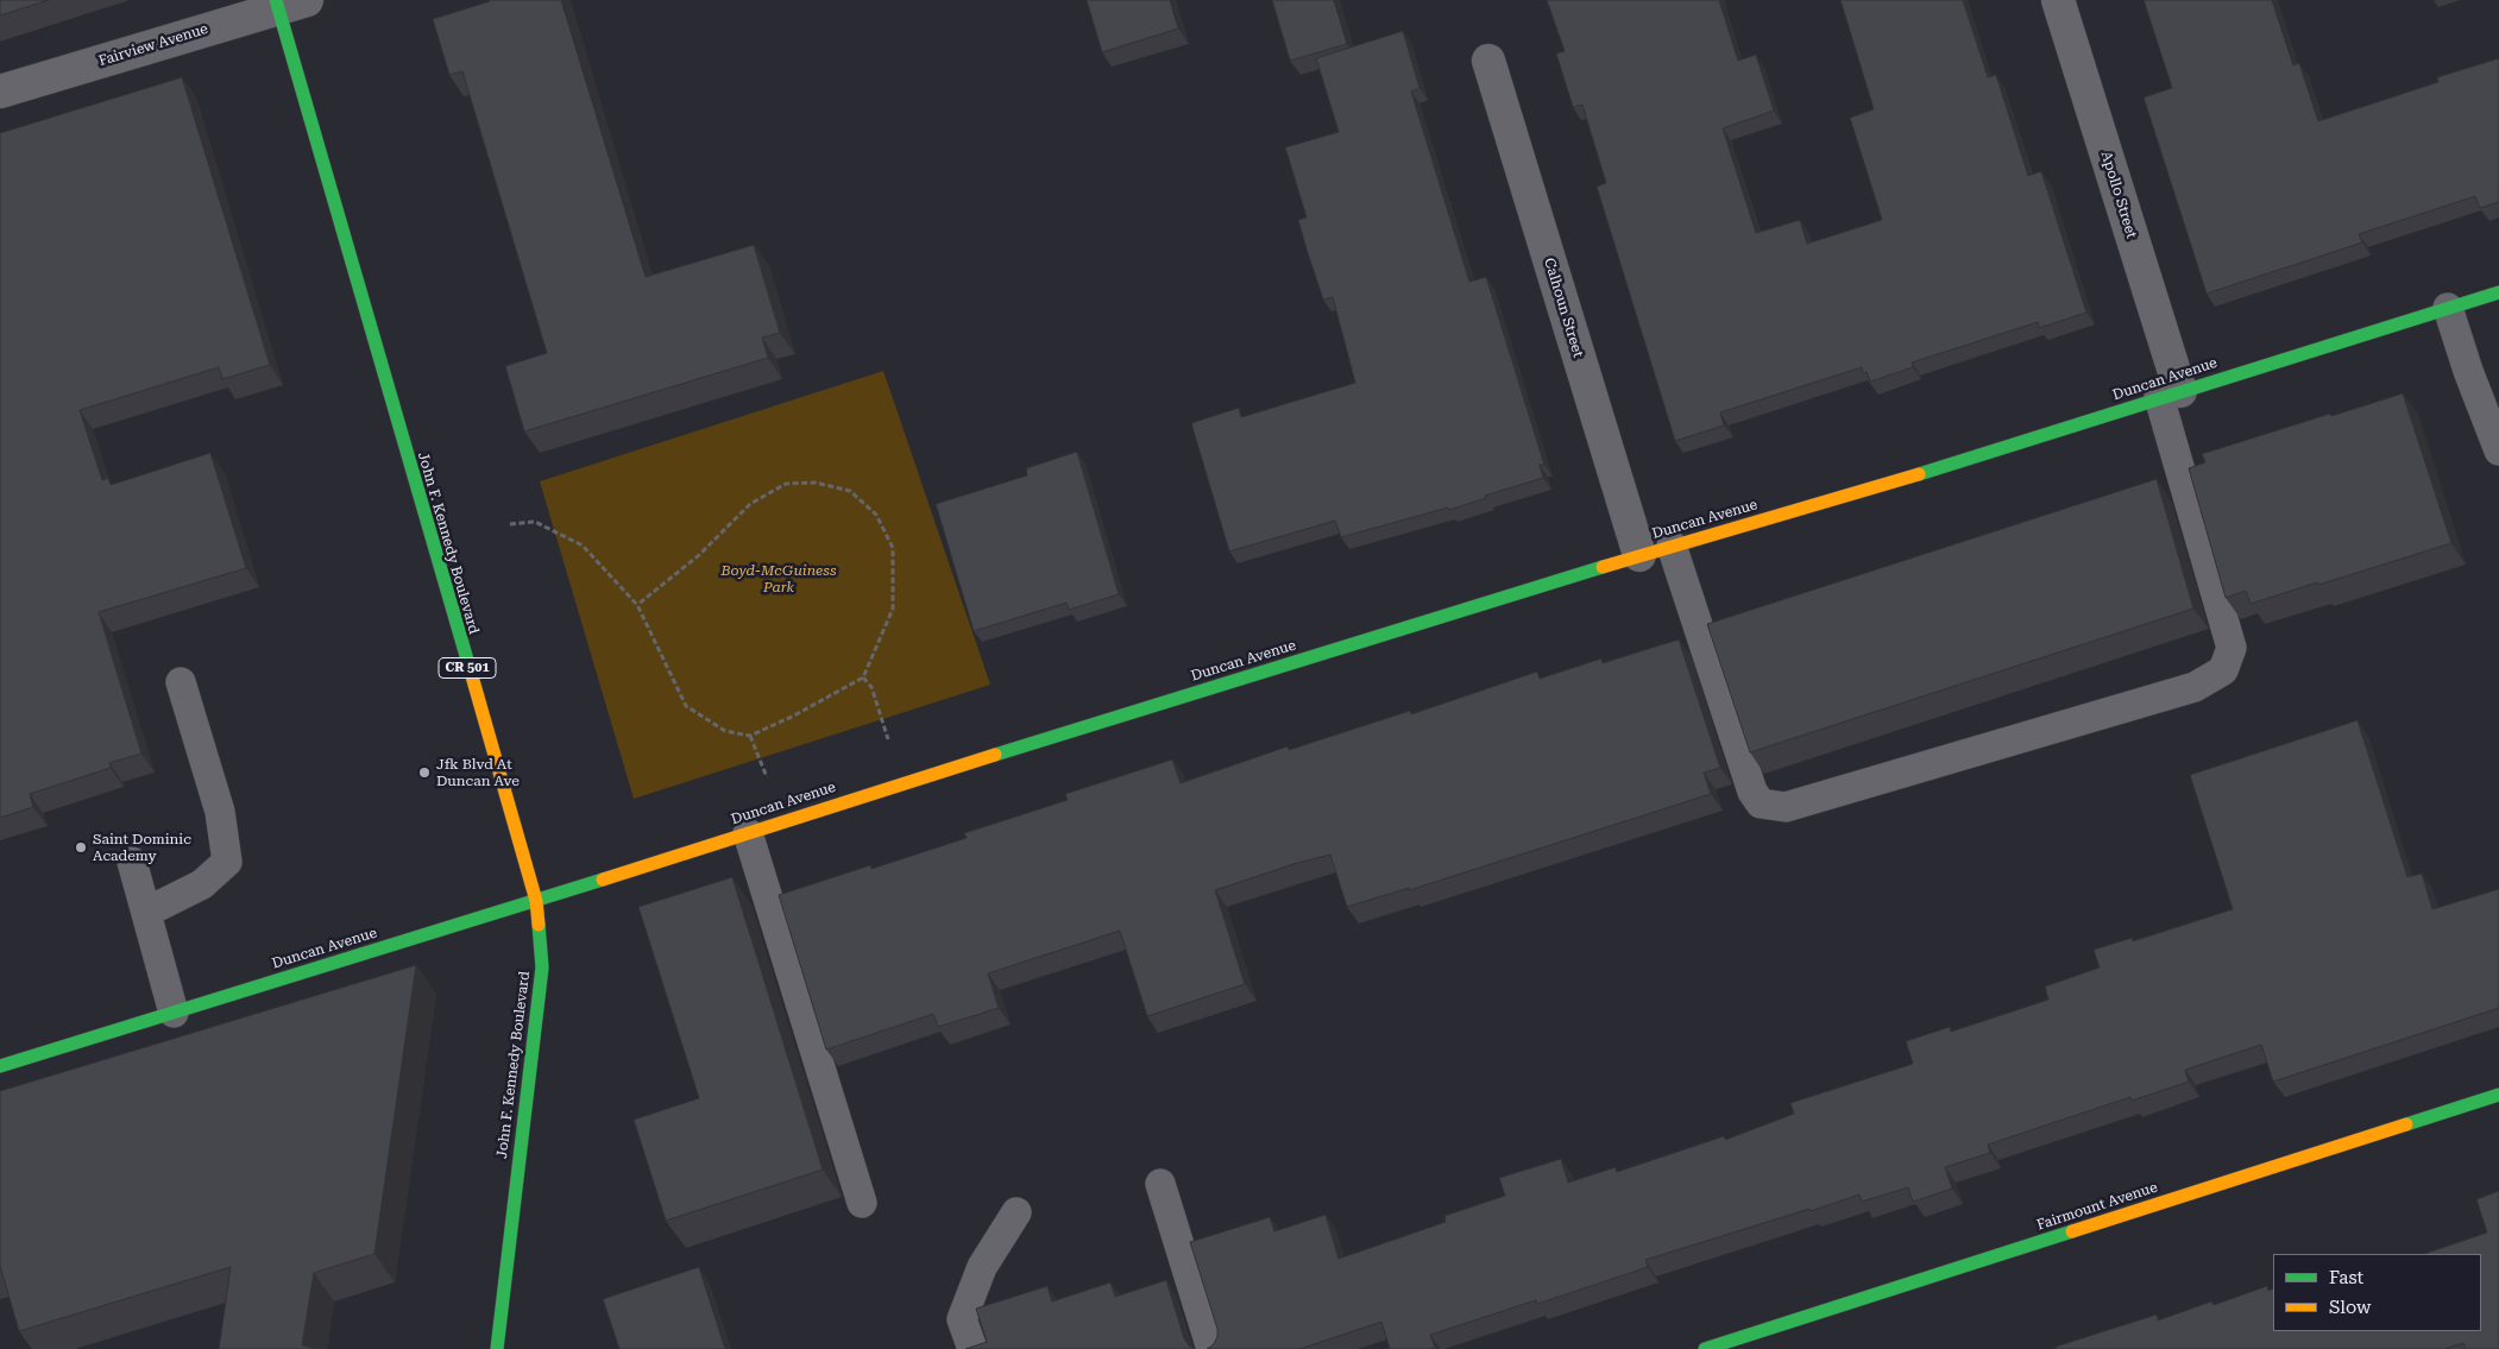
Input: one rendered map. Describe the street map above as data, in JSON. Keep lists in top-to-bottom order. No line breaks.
{"streets":{"street":["Fairview Avenue","Apollo Street","Calhoun Street","Duncan Avenue","John F. Kennedy Boulevard","CR 501","Fairmount Avenue"]},"crossings":[["Fairview Avenue","John F. Kennedy Boulevard"],["Apollo Street","Duncan Avenue"],["Calhoun Street","Duncan Avenue"],["Duncan Avenue","John F. Kennedy Boulevard"]],"parks":["Boyd-McGuiness Park"],"places":["Jfk Blvd At Duncan Ave","Saint Dominic Academy"],"legend":["Fast","Slow"]}
